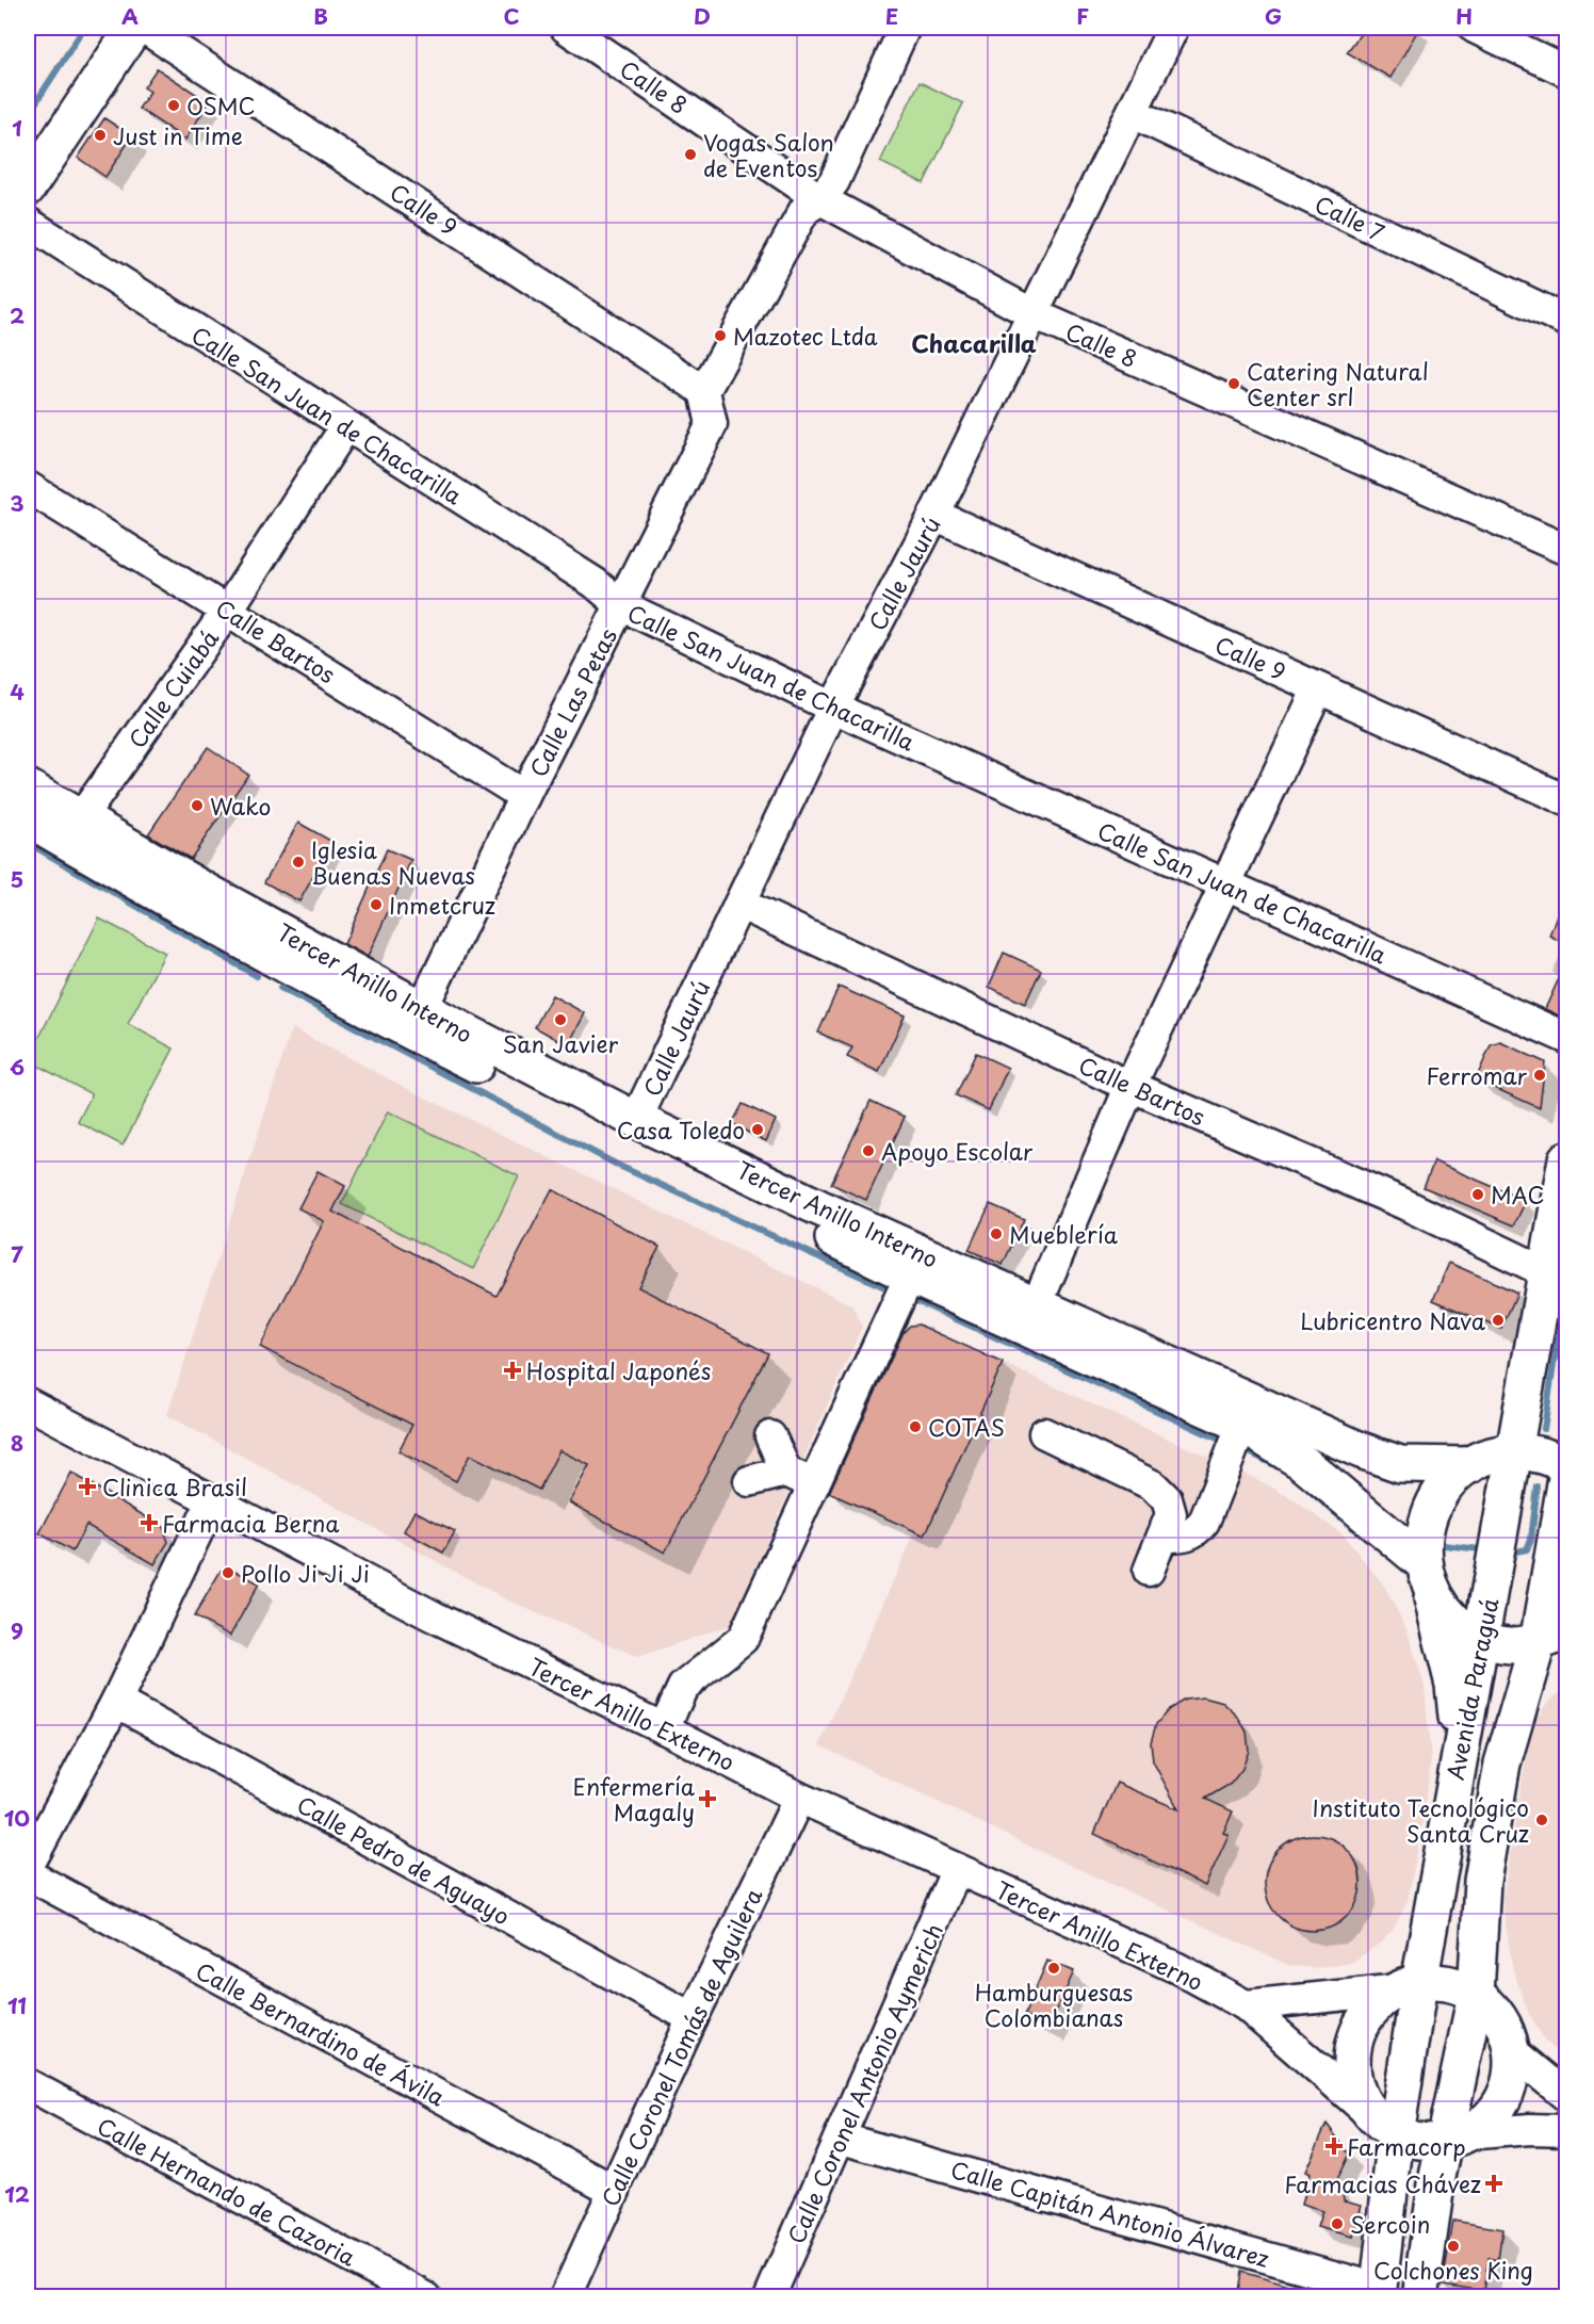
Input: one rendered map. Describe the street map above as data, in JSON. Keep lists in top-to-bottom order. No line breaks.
{"streets":{"main road":["Tercer Anillo Interno","Avenida Paraguá"],"street":["Calle 8","Calle 9","Calle 7","Calle San Juan de Chacarilla","Calle Jaurú","Calle Bartos","Calle Cuiabá","Calle Las Petas","Tercer Anillo Externo","Calle Pedro de Aguayo","Calle Bernardino de Ávila","Calle Coronel Tomás de Aguilera","Calle Coronel Antonio Aymerich","Calle Hernando de Cazoria","Calle Capitán Antonio Álvarez"]},"crossings":[["Calle 8","Calle Jaurú"],["Calle 9","Calle Jaurú"],["Calle 9","Calle Las Petas"],["Calle 7","Calle Jaurú"],["Calle San Juan de Chacarilla","Calle Jaurú"],["Calle San Juan de Chacarilla","Calle Cuiabá"],["Calle San Juan de Chacarilla","Calle Las Petas"],["Calle Jaurú","Calle Bartos"],["Calle Jaurú","Tercer Anillo Interno"],["Calle Bartos","Calle Cuiabá"],["Calle Bartos","Calle Las Petas"],["Calle Bartos","Avenida Paraguá"],["Calle Cuiabá","Tercer Anillo Interno"],["Calle Las Petas","Tercer Anillo Interno"],["Tercer Anillo Interno","Avenida Paraguá"],["Avenida Paraguá","Tercer Anillo Externo"],["Avenida Paraguá","Calle Capitán Antonio Álvarez"],["Tercer Anillo Externo","Calle Coronel Tomás de Aguilera"],["Tercer Anillo Externo","Calle Coronel Antonio Aymerich"],["Calle Pedro de Aguayo","Calle Coronel Tomás de Aguilera"],["Calle Bernardino de Ávila","Calle Coronel Tomás de Aguilera"],["Calle Coronel Antonio Aymerich","Calle Capitán Antonio Álvarez"]],"districts":["Chacarilla"],"places":{"other":["OSMC","Just in Time","Vogas Salon de Eventos","Mazotec Ltda","Catering Natural Center srl","Wako","Iglesia Buenas Nuevas","Inmetcruz","San Javier","Ferromar","Casa Toledo","Apoyo Escolar","MAC","Mueblería","Lubricentro Nava","COTAS","Pollo Ji Ji Ji","Instituto Tecnológico Santa Cruz","Hamburguesas Colombianas","Sercoin","Colchones King"],"health":["Hospital Japonés","Clinica Brasil","Farmacia Berna","Enfermería Magaly","Farmacorp","Farmacias Chávez"]},"grid":{"columns":["A","B","C","D","E","F","G","H"],"rows":["1","2","3","4","5","6","7","8","9","10","11","12"]}}
